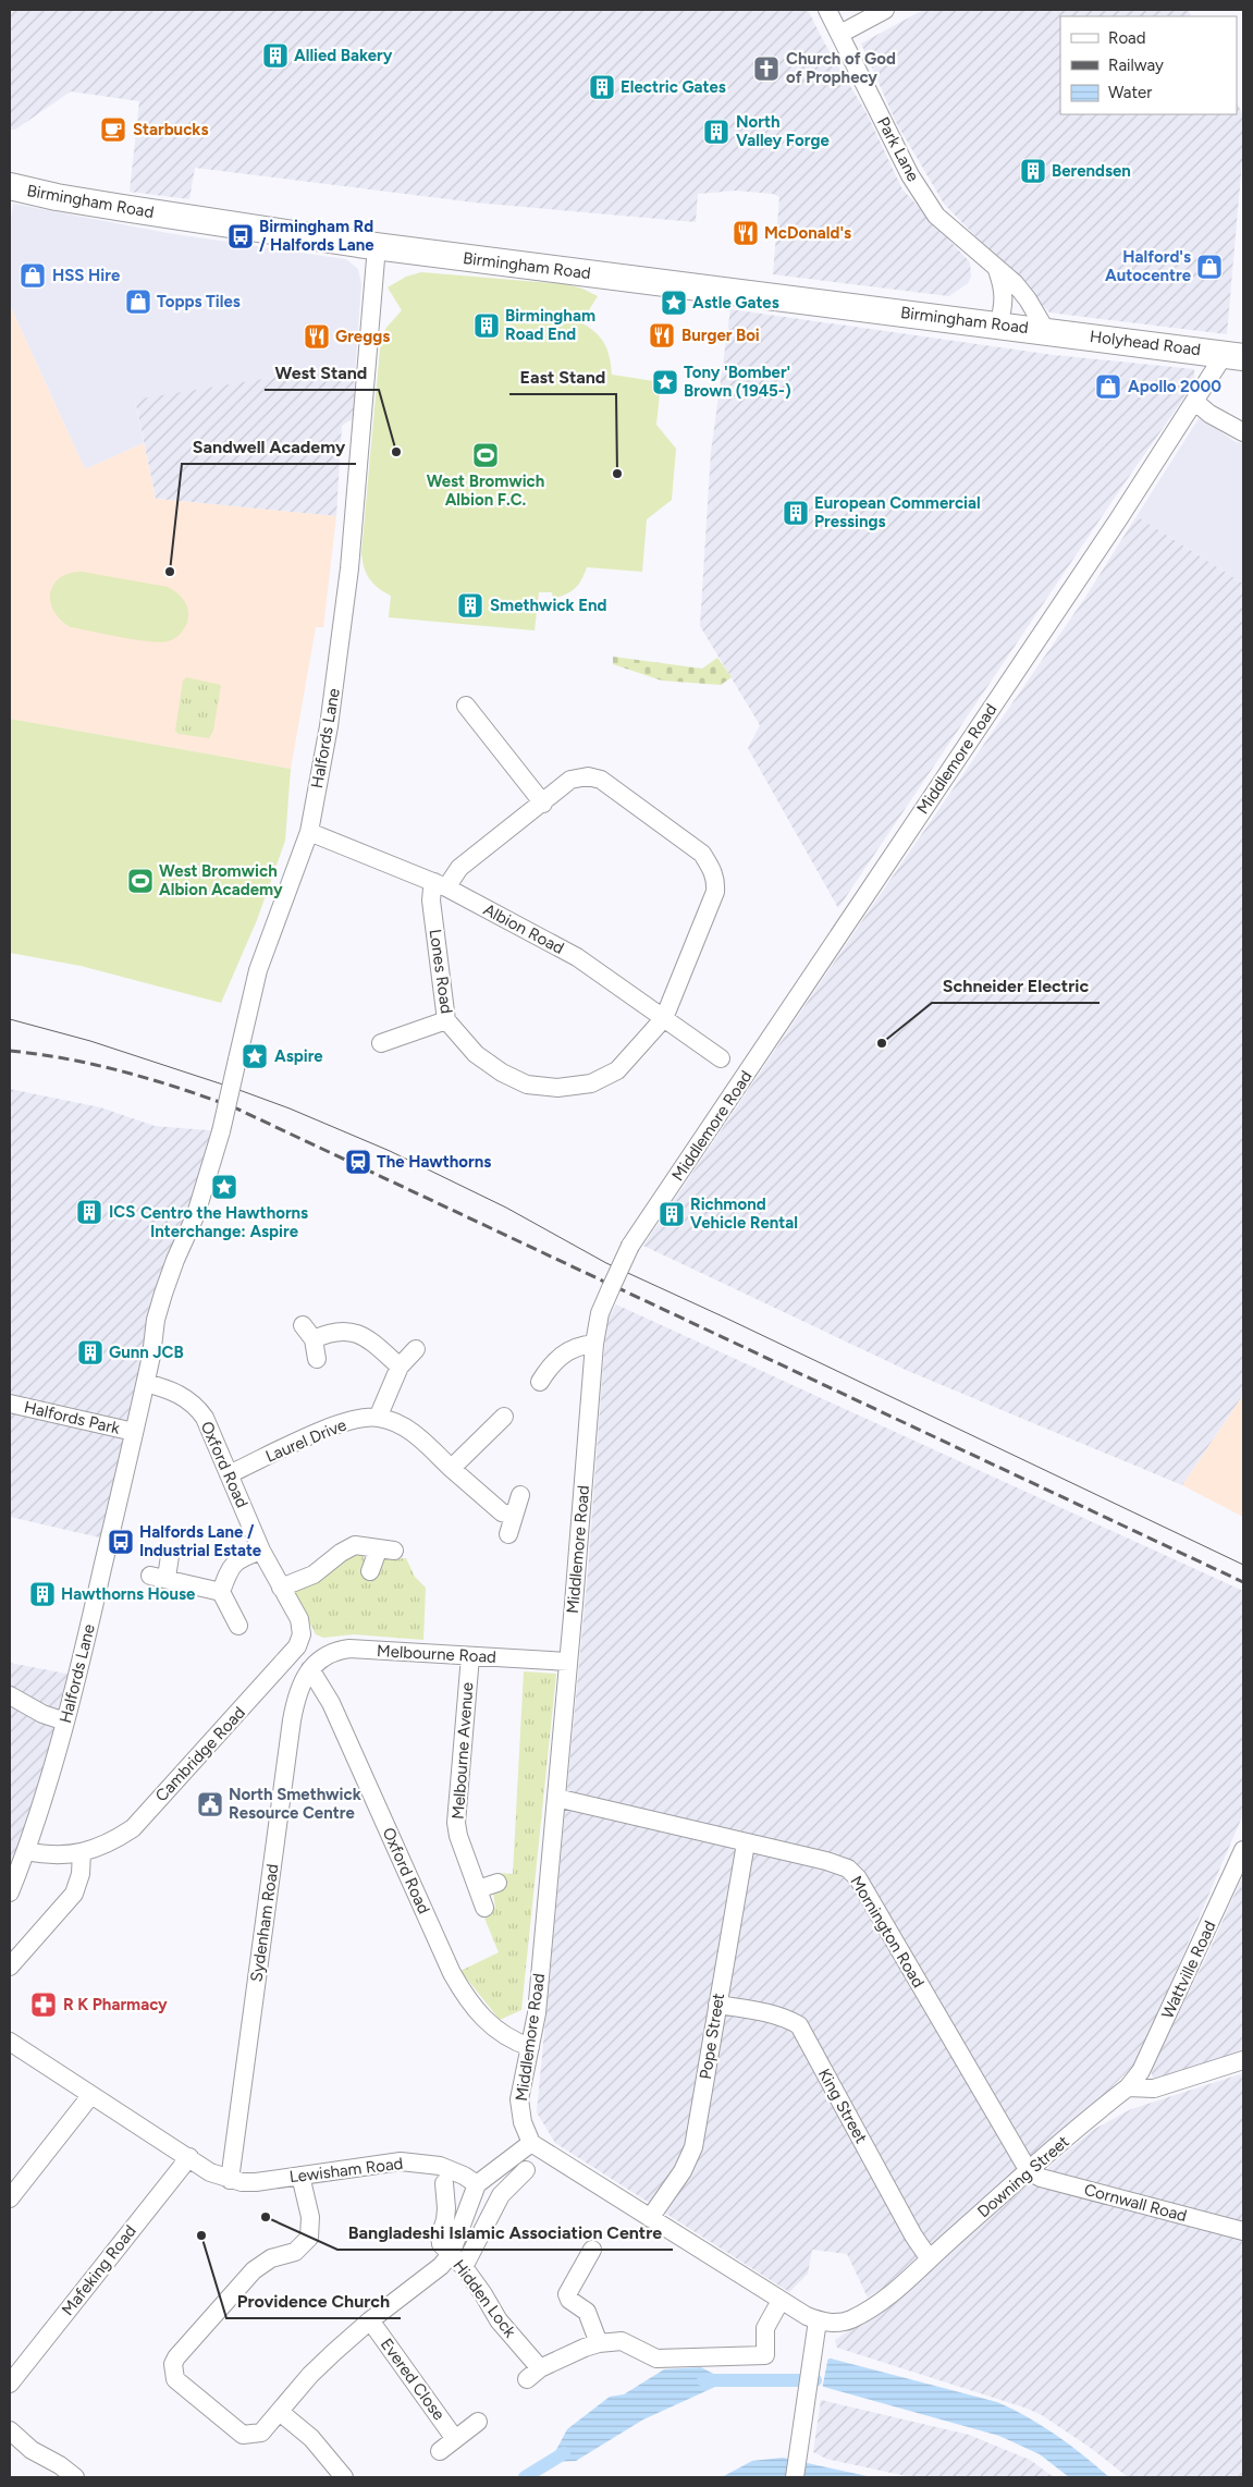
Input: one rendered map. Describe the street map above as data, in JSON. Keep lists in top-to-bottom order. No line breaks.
{"streets":{"highway":["Birmingham Road","Holyhead Road"],"street":["Park Lane","Halfords Lane","Middlemore Road","Albion Road","Lones Road","Halfords Park","Laurel Drive","Oxford Road","Melbourne Road","Melbourne Avenue","Cambridge Road","Sydenham Road","Mornington Road","Wattville Road","Pope Street","King Street","Lewisham Road","Downing Street","Cornwall Road","Mafeking Road","Hidden Lock","Evered Close"]},"crossings":[["Park Lane","Birmingham Road"],["Park Lane","Holyhead Road"],["Birmingham Road","Holyhead Road"],["Birmingham Road","Halfords Lane"],["Holyhead Road","Middlemore Road"],["Halfords Lane","Albion Road"],["Halfords Lane","Halfords Park"],["Halfords Lane","Oxford Road"],["Halfords Lane","Cambridge Road"],["Middlemore Road","Oxford Road"],["Middlemore Road","Melbourne Road"],["Middlemore Road","Mornington Road"],["Albion Road","Lones Road"],["Laurel Drive","Oxford Road"],["Oxford Road","Melbourne Road"],["Oxford Road","Cambridge Road"],["Oxford Road","Sydenham Road"],["Melbourne Road","Melbourne Avenue"],["Melbourne Road","Sydenham Road"],["Sydenham Road","Lewisham Road"],["Mornington Road","Pope Street"],["Mornington Road","Downing Street"],["Mornington Road","Cornwall Road"],["Wattville Road","Downing Street"],["Pope Street","King Street"],["King Street","Downing Street"],["Lewisham Road","Mafeking Road"],["Downing Street","Cornwall Road"]],"places":{"building":["Allied Bakery","Electric Gates","North Valley Forge","Berendsen","Birmingham Road End","European Commercial Pressings","Smethwick End","ICS","Richmond Vehicle Rental","Gunn JCB","Hawthorns House"],"church":["Church of God of Prophecy"],"cafe":["Starbucks"],"restaurant":["McDonald's","Burger Boi","Greggs"],"bus stop":["Birmingham Rd / Halfords Lane","Halfords Lane / Industrial Estate"],"shop":["Halford's Autocentre","HSS Hire","Topps Tiles","Apollo 2000"],"place":["Astle Gates","Tony 'Bomber' Brown (1945-)","Aspire","Centro the Hawthorns Interchange: Aspire"],"other":["West Stand","East Stand","Sandwell Academy","Schneider Electric","Bangladeshi Islamic Association Centre","Providence Church"],"sports":["West Bromwich Albion F.C.","West Bromwich Albion Academy"],"station":["The Hawthorns"],"public building":["North Smethwick Resource Centre"],"pharmacy":["R K Pharmacy"]},"legend":["Road","Railway","Water"]}
